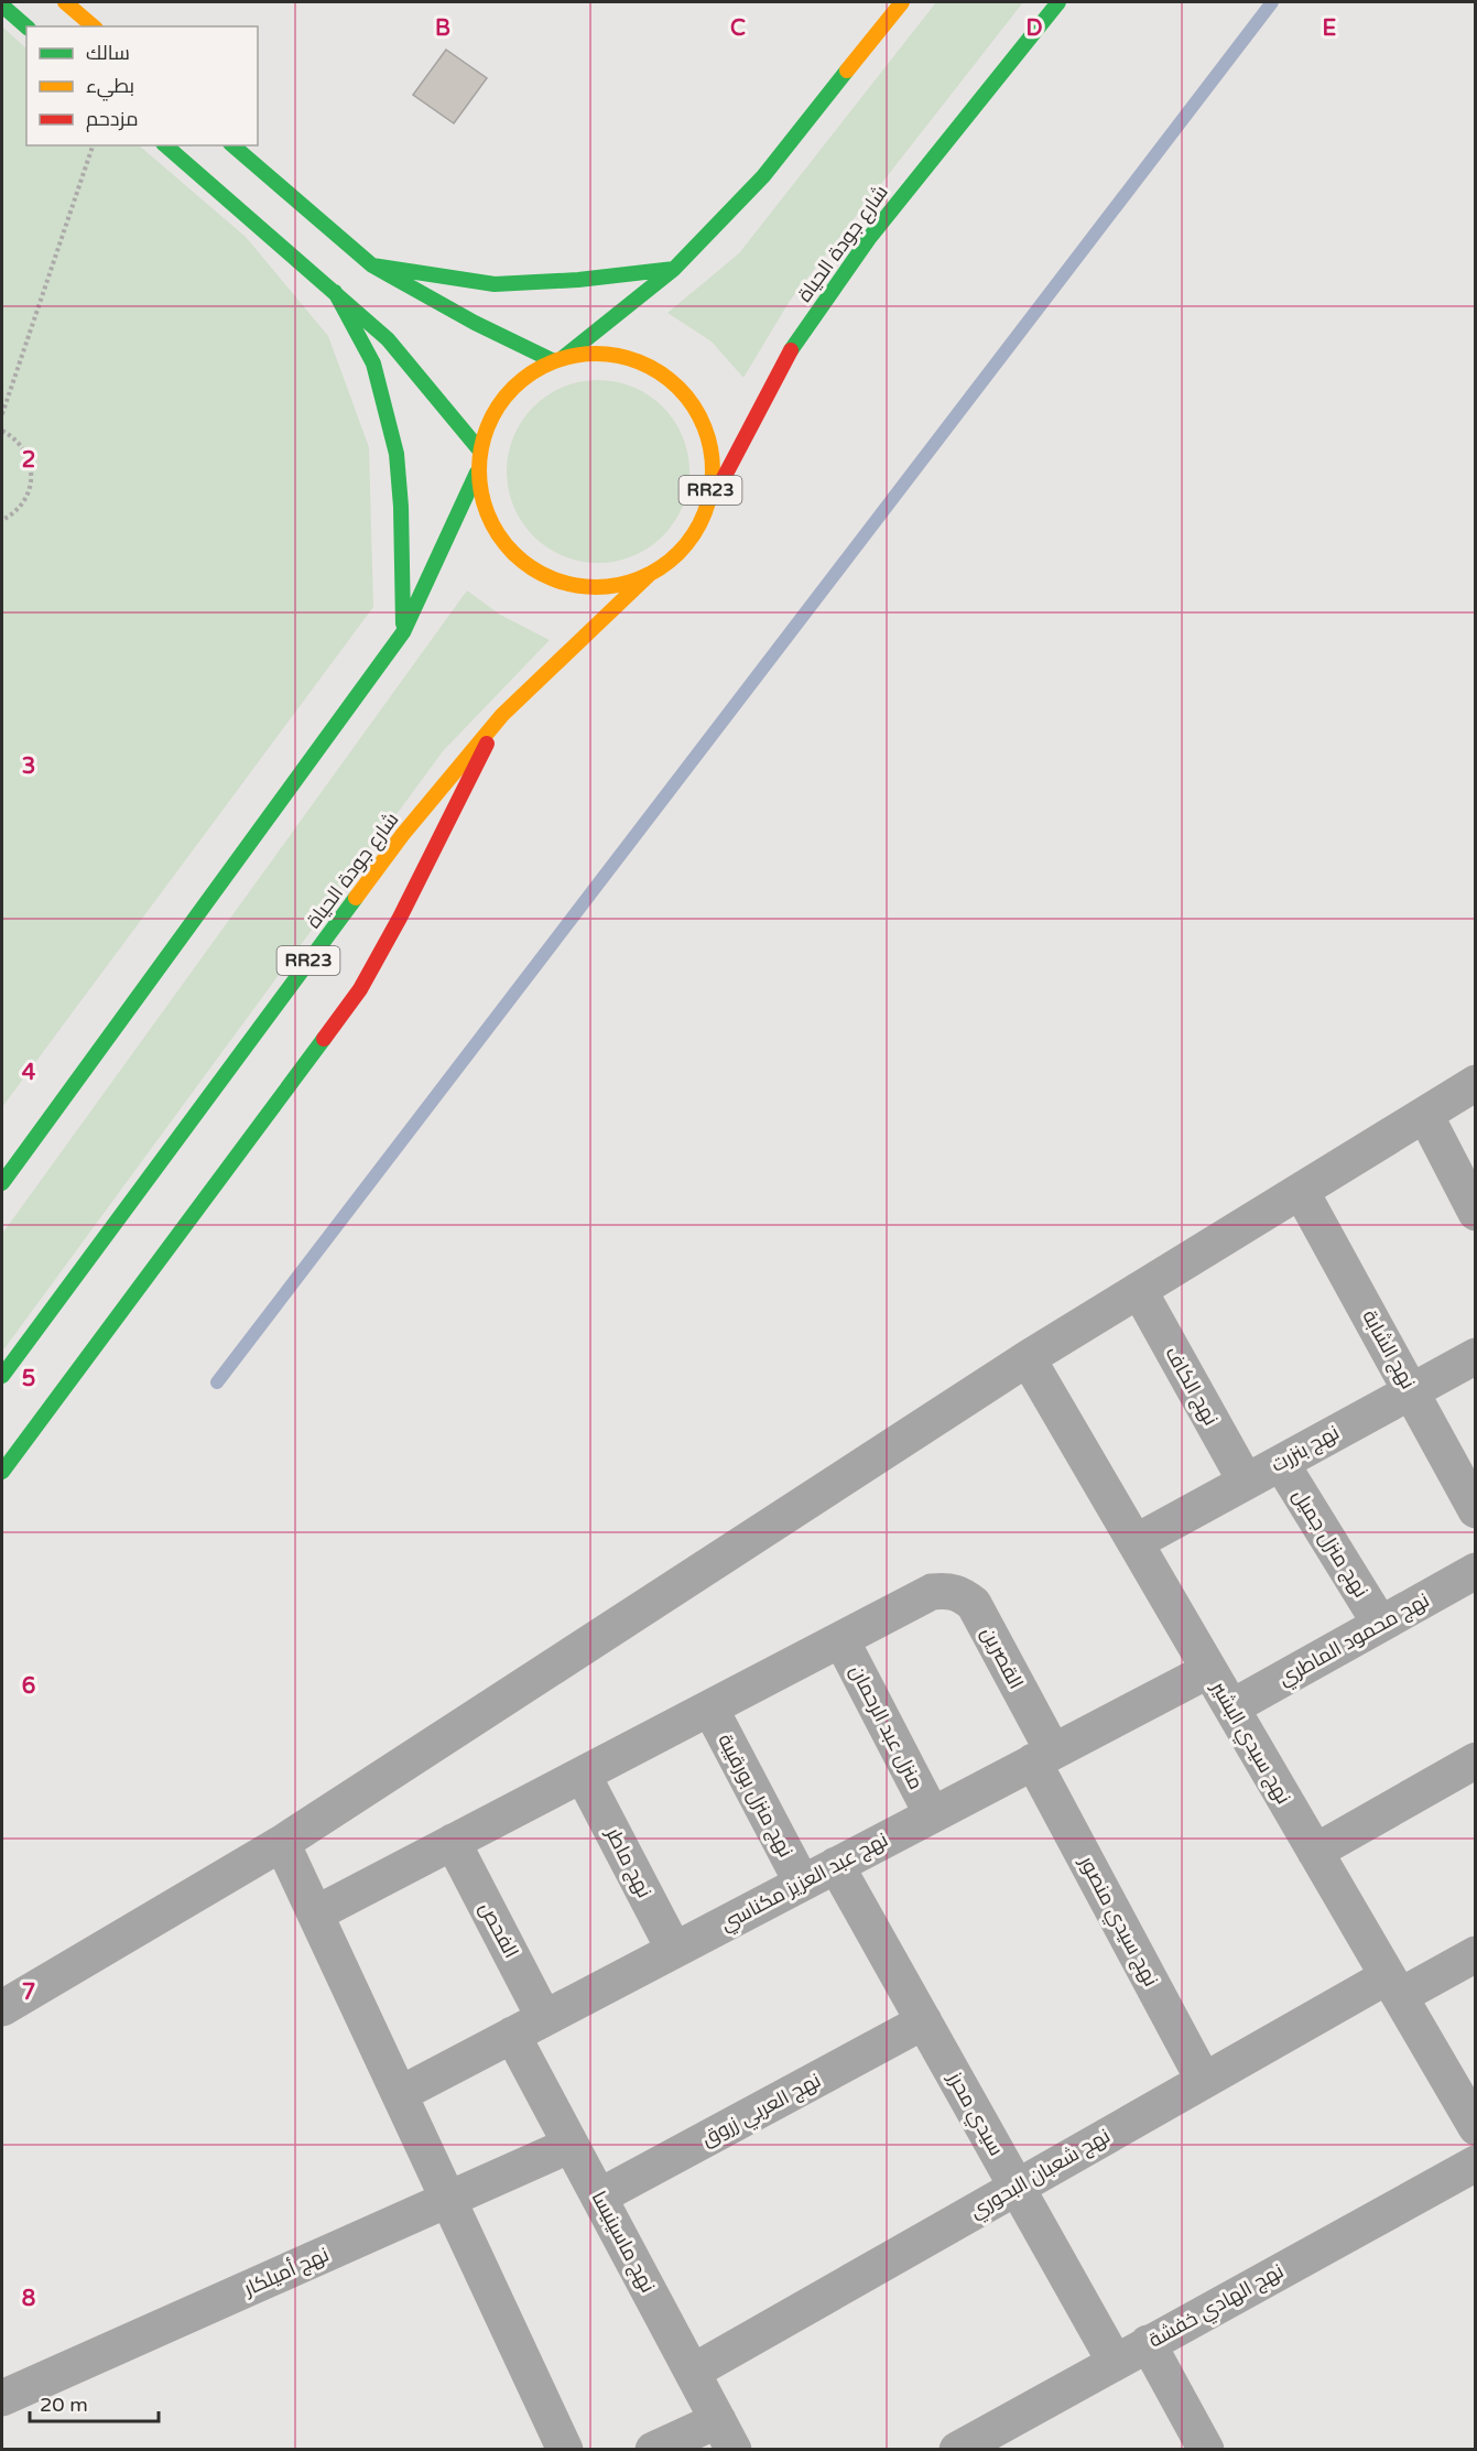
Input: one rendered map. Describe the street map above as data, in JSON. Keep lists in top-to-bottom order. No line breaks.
{"streets":{"main road":["شارع جودة الحياة","RR23"],"street":["نهج الشابة","نهج الكاف","نهج بنزرت","نهج منزل جميل","نهج محمود الماطري","القصرين","منزل عبد الرحمان","نهج سيدي البشير","نهج منزل بورقيبة","نهج ماطر","نهج عبد العزيز مكناسي","نهج سيدي منصور","الفحص","نهج العربي زروق","سيدي محرز","نهج شعبان البحوري","نهج ماسينيسا","نهج أميلكار","نهج الهادي خفشة"]},"crossings":[["نهج الشابة","نهج بنزرت"],["نهج الكاف","نهج بنزرت"],["نهج بنزرت","نهج منزل جميل"],["نهج بنزرت","نهج سيدي البشير"],["نهج منزل جميل","نهج محمود الماطري"],["نهج محمود الماطري","نهج سيدي البشير"],["القصرين","منزل عبد الرحمان"],["القصرين","نهج عبد العزيز مكناسي"],["القصرين","نهج سيدي منصور"],["منزل عبد الرحمان","نهج عبد العزيز مكناسي"],["نهج سيدي البشير","نهج عبد العزيز مكناسي"],["نهج سيدي البشير","نهج شعبان البحوري"],["نهج منزل بورقيبة","نهج عبد العزيز مكناسي"],["نهج ماطر","نهج عبد العزيز مكناسي"],["نهج عبد العزيز مكناسي","نهج سيدي منصور"],["نهج عبد العزيز مكناسي","الفحص"],["نهج عبد العزيز مكناسي","سيدي محرز"],["نهج عبد العزيز مكناسي","نهج ماسينيسا"],["نهج سيدي منصور","نهج شعبان البحوري"],["نهج العربي زروق","سيدي محرز"],["نهج العربي زروق","نهج ماسينيسا"],["سيدي محرز","نهج شعبان البحوري"],["سيدي محرز","نهج الهادي خفشة"],["نهج شعبان البحوري","نهج ماسينيسا"],["نهج ماسينيسا","نهج أميلكار"]],"legend":["سالك","بطيء","مزدحم"],"scale_bar":"20 m","grid":{"columns":["B","C","D","E"],"rows":["2","3","4","5","6","7","8"]}}
